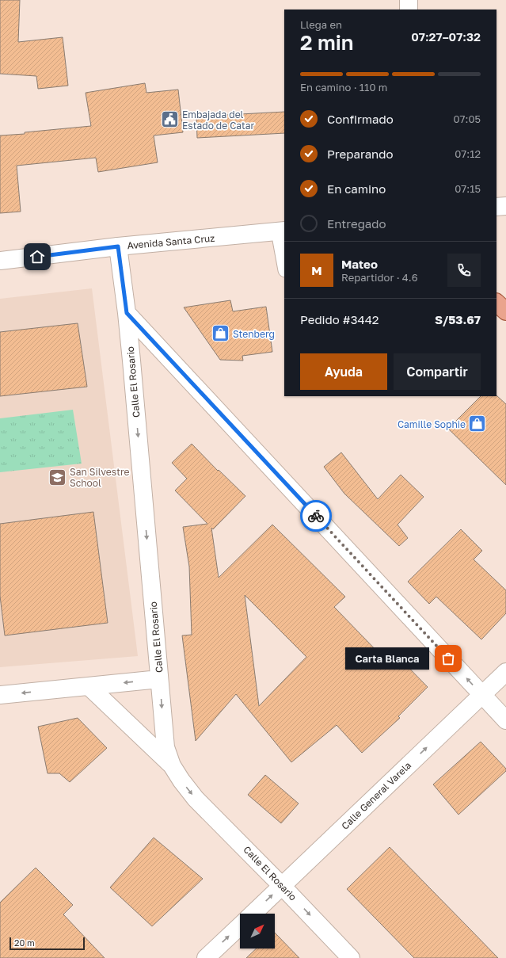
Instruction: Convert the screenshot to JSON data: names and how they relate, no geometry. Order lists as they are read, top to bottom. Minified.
{"streets":{"street":["Avenida Santa Cruz","Calle El Rosario","Calle General Varela"]},"crossings":[["Avenida Santa Cruz","Calle El Rosario"],["Calle El Rosario","Calle General Varela"]],"one_way":["Calle El Rosario","Calle General Varela"],"places":{"public building":["Embajada del Estado de Catar"],"shop":["Stenberg","Camille Sophie"],"school or university":["San Silvestre School"],"other":["Carta Blanca"]},"scale_bar":"20 m","north":"top right","page":{"heading":["2 min","Llega en","07:27–07:32"],"panel":["Mateo","Repartidor · 4.6","Pedido #3442","S/53.67"],"bar":"En camino · 110 m","list":[["Confirmado","07:05"],["Preparando","07:12"],["En camino","07:15"],"Entregado"],"round":"M","buttons":["Ayuda","Compartir"],"bubble":"Carta Blanca","scale":"20 m"}}
